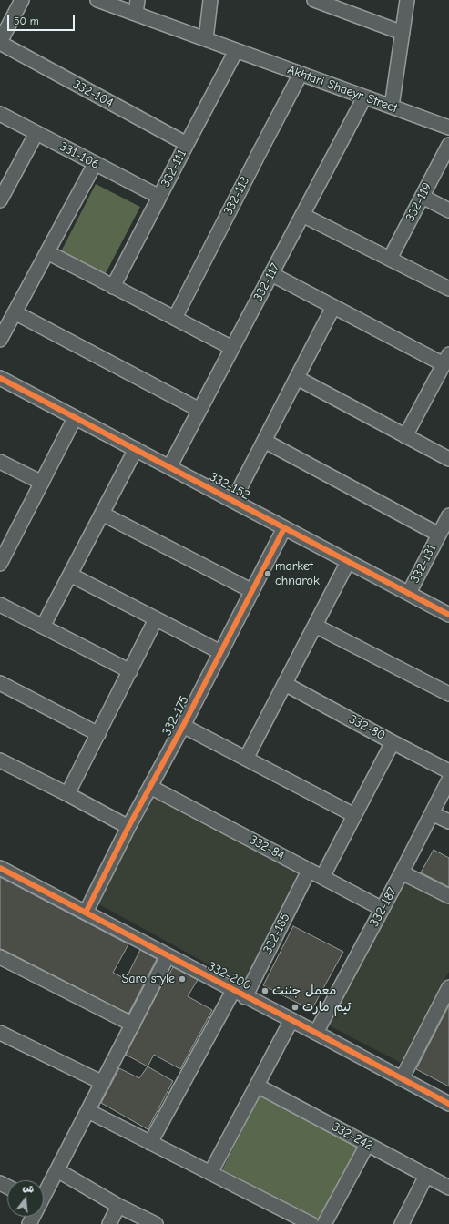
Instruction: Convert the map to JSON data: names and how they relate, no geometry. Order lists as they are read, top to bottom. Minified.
{"streets":{"street":["Akhtari Shaeyr Street","332-104","331-106","332-111","332-113","332-119","332-117","332-152","332-131","332-175","332-80","332-84","332-187","332-185","332-200","332-242"]},"crossings":[["Akhtari Shaeyr Street","332-111"],["Akhtari Shaeyr Street","332-113"],["Akhtari Shaeyr Street","332-117"],["332-104","332-111"],["331-106","332-111"],["332-117","332-152"],["332-152","332-131"],["332-152","332-175"],["332-175","332-84"],["332-175","332-200"],["332-84","332-187"],["332-84","332-185"],["332-187","332-200"],["332-185","332-200"]],"places":["market chnarok","Saro style","معمل جننت","تيم مارت"],"scale_bar":"50 m","north":"top"}
